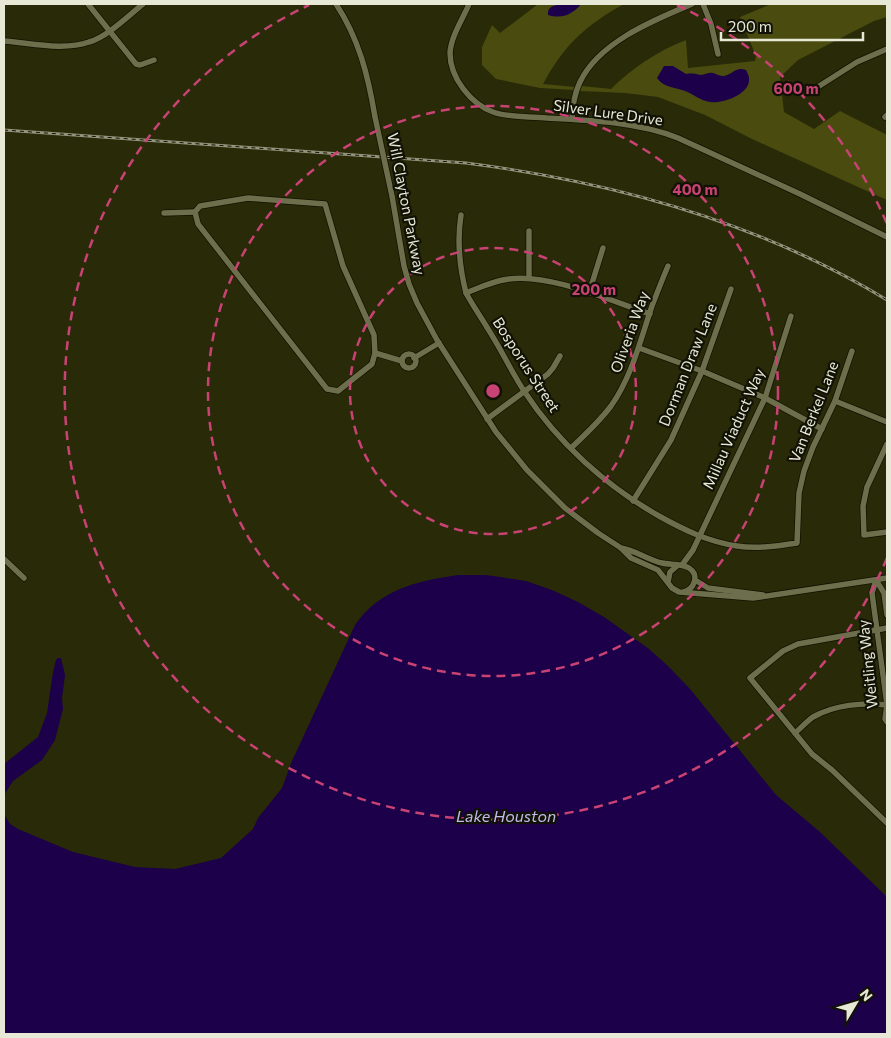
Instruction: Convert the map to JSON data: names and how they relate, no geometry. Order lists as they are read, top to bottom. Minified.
{"streets":{"street":["Silver Lure Drive","Will Clayton Parkway","Oliveria Way","Bosporus Street","Dorman Draw Lane","Van Berkel Lane","Millau Viaduct Way","Weitling Way"]},"crossings":[["Will Clayton Parkway","Millau Viaduct Way"],["Oliveria Way","Bosporus Street"],["Bosporus Street","Dorman Draw Lane"],["Bosporus Street","Van Berkel Lane"],["Bosporus Street","Millau Viaduct Way"]],"water":["Lake Houston"],"scale_bar":"200 m","north":"top right","rings":["600 m","400 m","200 m"]}
